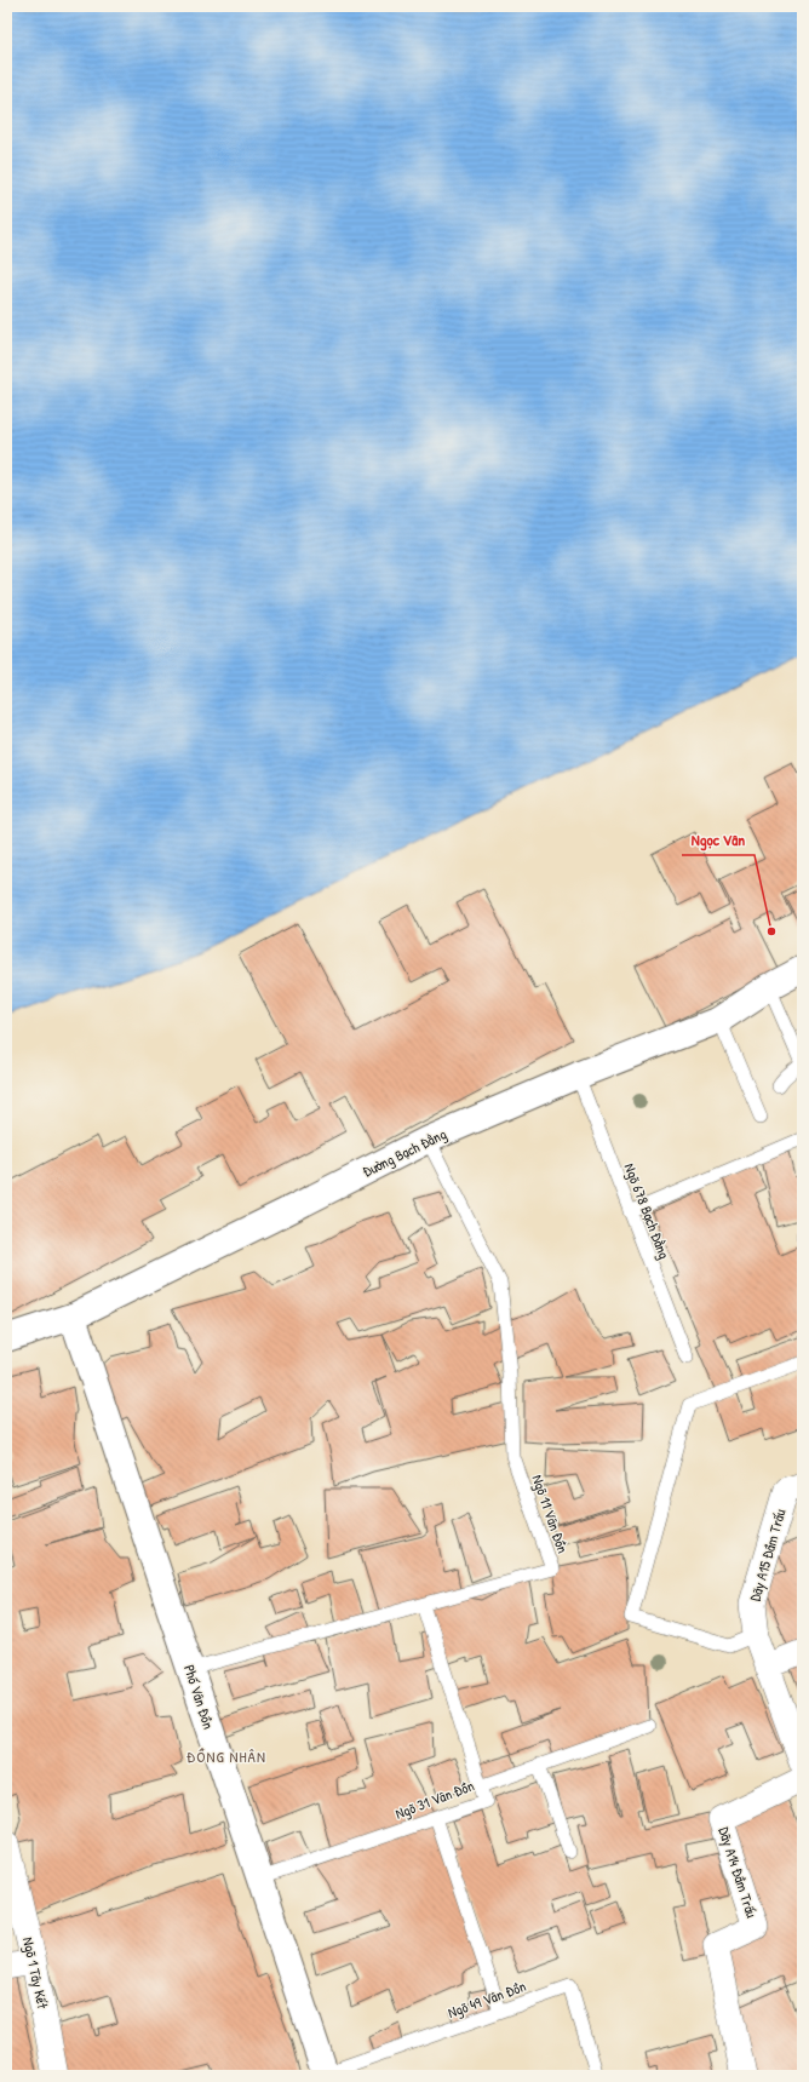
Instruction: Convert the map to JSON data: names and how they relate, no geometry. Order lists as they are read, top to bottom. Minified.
{"streets":{"street":["Đường Bạch Đằng","Dãy A15 Đầm Trấu","Phố Vân Đồn","Dãy A14 Đầm Trấu","Ngõ 1 Tây Kết"],"lane":["Ngõ 678 Bạch Đằng","Ngõ 11 Vân Đồn","Ngõ 31 Vân Đồn","Ngõ 49 Vân Đồn"]},"crossings":[["Đường Bạch Đằng","Ngõ 678 Bạch Đằng"],["Đường Bạch Đằng","Ngõ 11 Vân Đồn"],["Đường Bạch Đằng","Phố Vân Đồn"],["Ngõ 11 Vân Đồn","Phố Vân Đồn"],["Ngõ 11 Vân Đồn","Ngõ 31 Vân Đồn"],["Phố Vân Đồn","Ngõ 31 Vân Đồn"],["Phố Vân Đồn","Ngõ 49 Vân Đồn"]],"districts":["ĐỒNG NHÂN"],"places":["Ngọc Vân"]}
